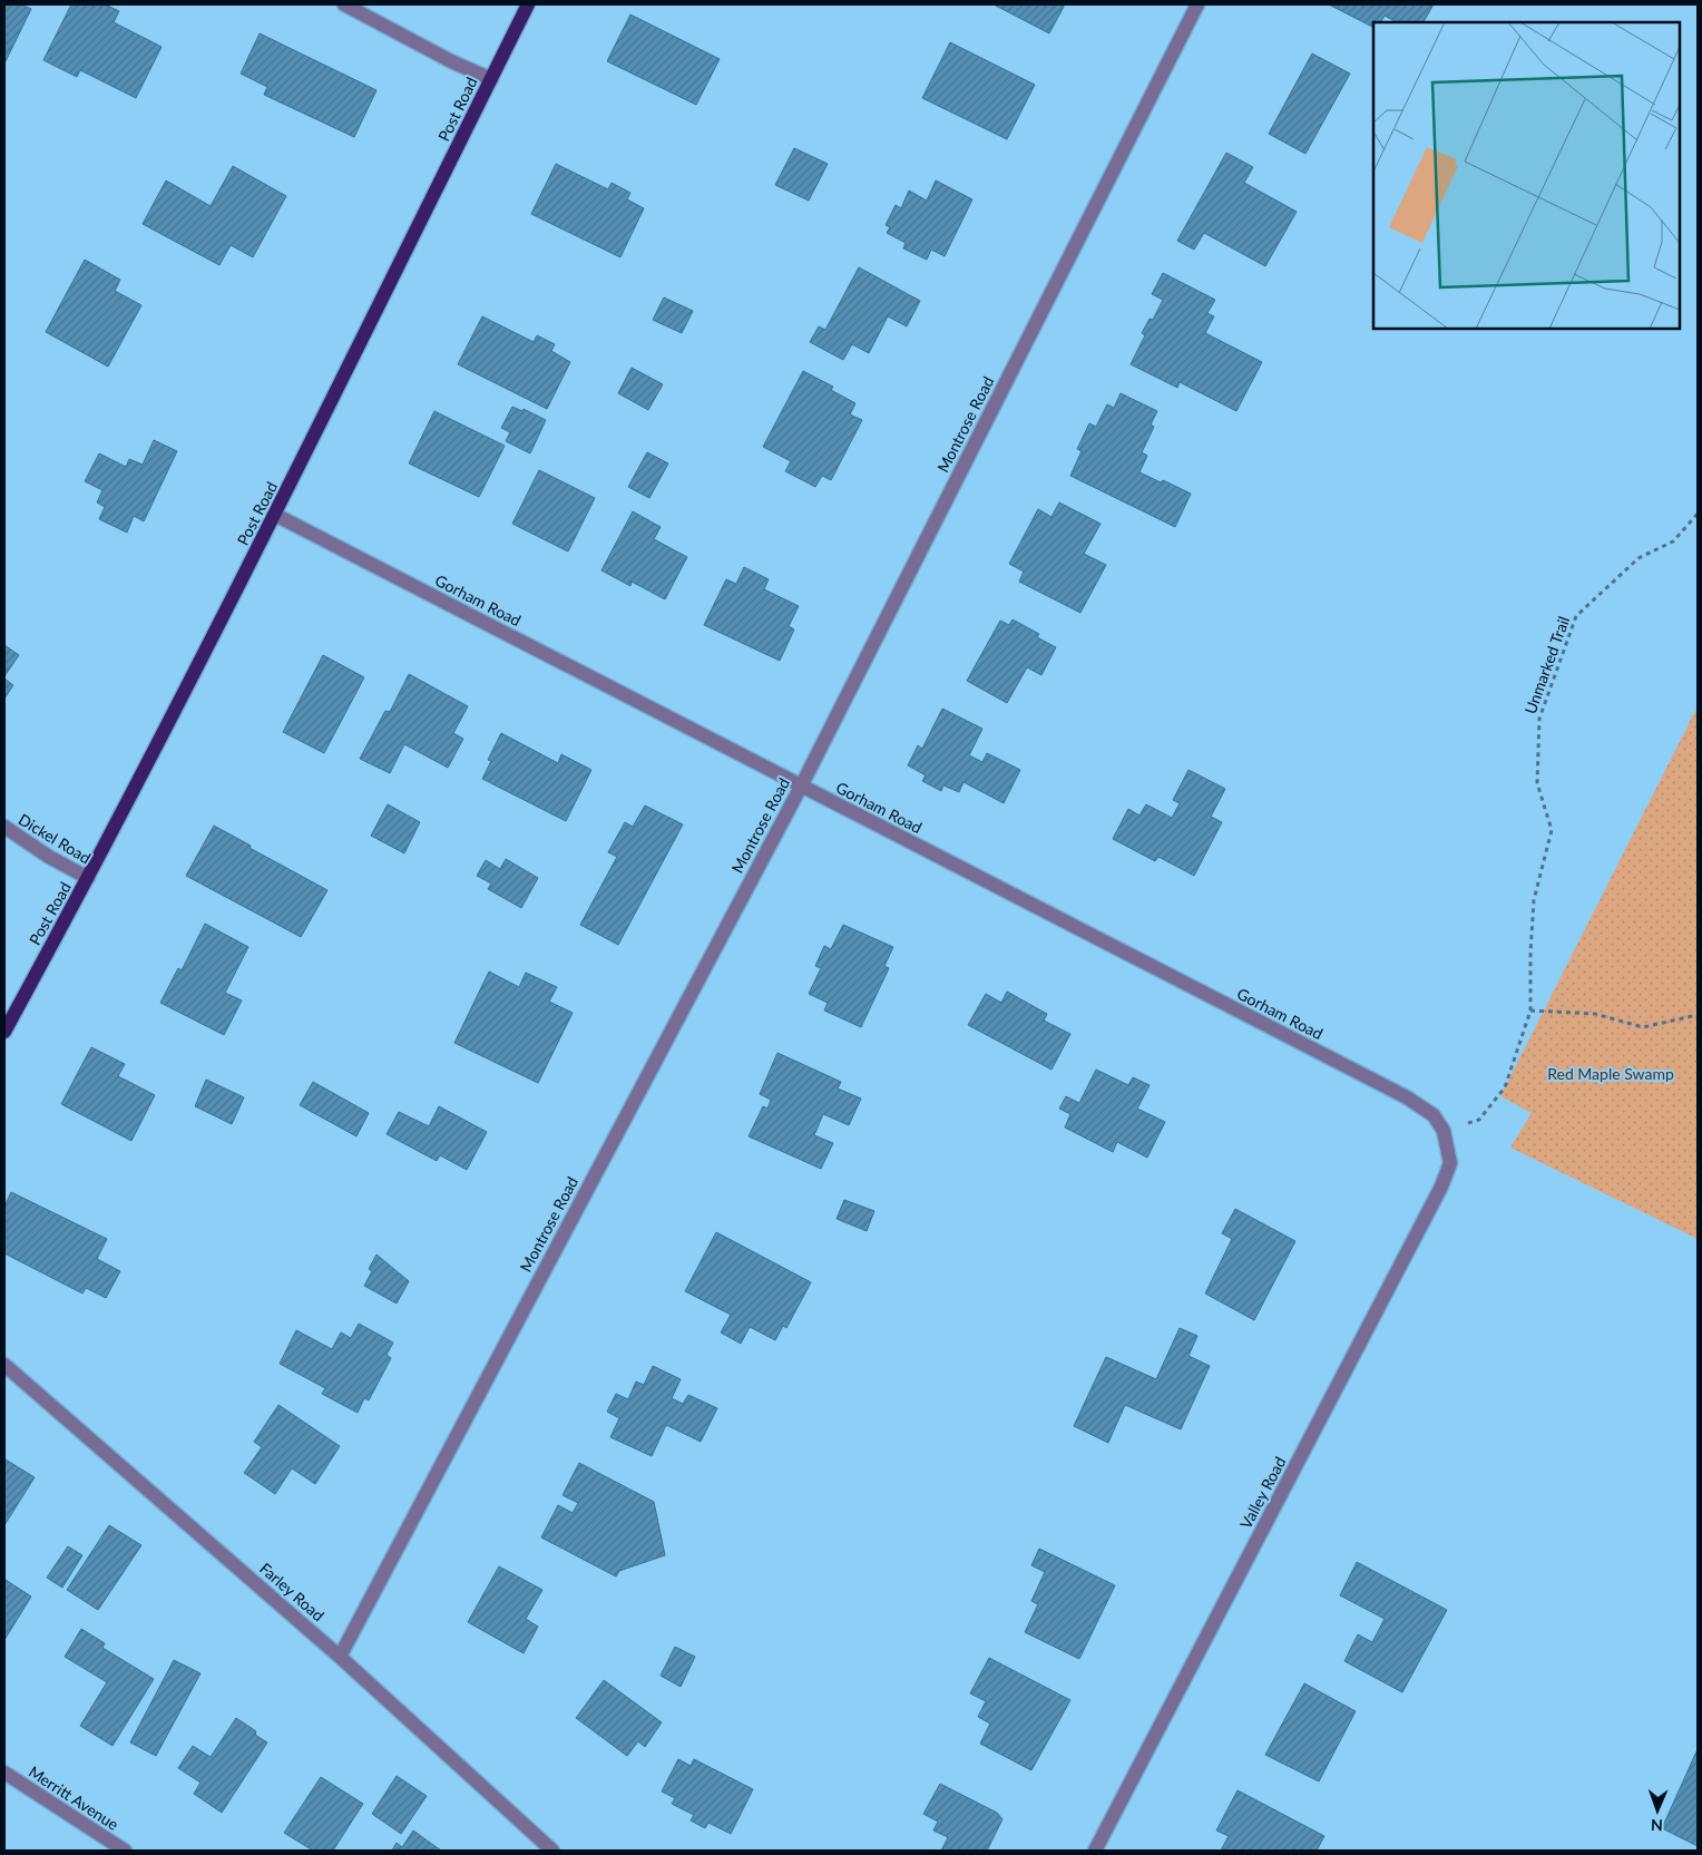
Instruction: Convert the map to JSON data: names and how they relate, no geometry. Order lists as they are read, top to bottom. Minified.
{"streets":{"main road":["Post Road"],"street":["Montrose Road","Gorham Road","Dickel Road","Valley Road","Farley Road","Merritt Avenue"],"path":["Unmarked Trail"]},"crossings":[["Post Road","Gorham Road"],["Post Road","Dickel Road"],["Montrose Road","Gorham Road"],["Montrose Road","Farley Road"],["Gorham Road","Unmarked Trail"],["Gorham Road","Valley Road"]],"parks":["Red Maple Swamp"],"north":"bottom"}
